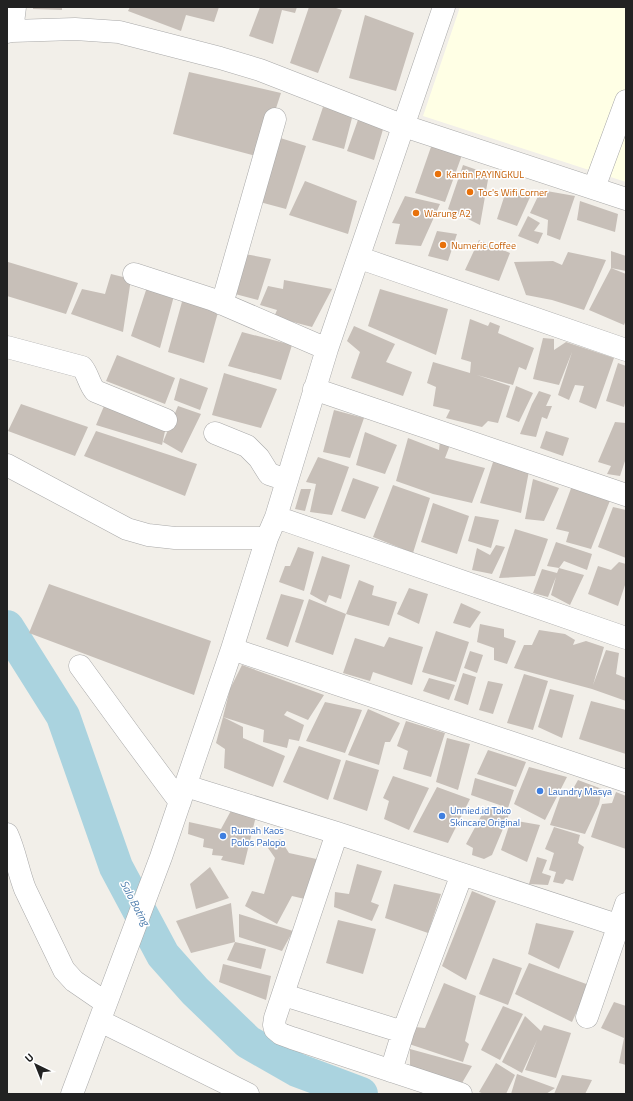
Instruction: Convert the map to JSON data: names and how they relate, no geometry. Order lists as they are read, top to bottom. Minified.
{"water":["Salo Boting"],"places":["Kantin PAYINGKUL","Toc's Wifi Corner","Warung A2","Numeric Coffee","Laundry Masya","Unnied.id Toko Skincare Original","Rumah Kaos Polos Palopo"],"north":"top left"}
